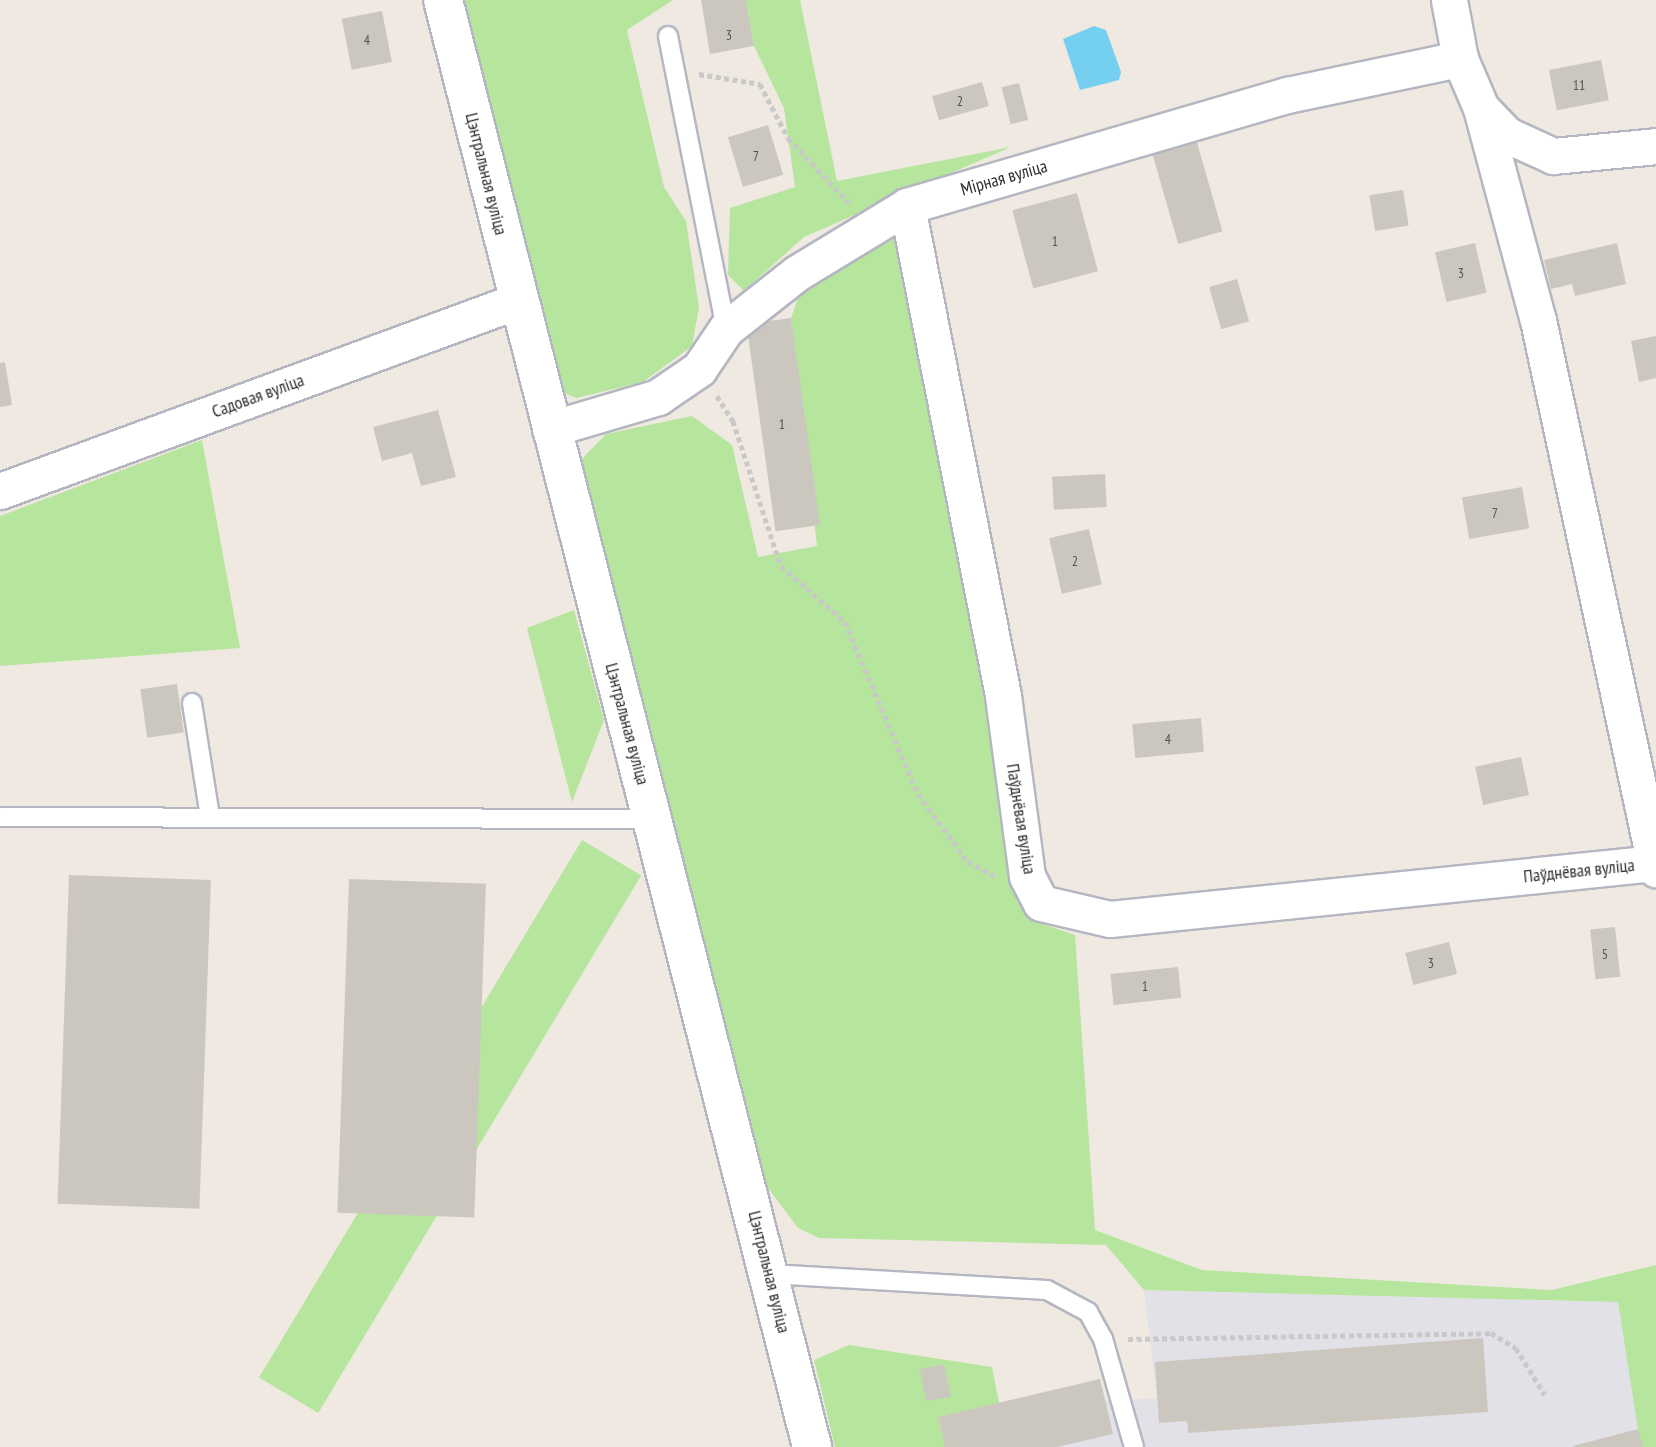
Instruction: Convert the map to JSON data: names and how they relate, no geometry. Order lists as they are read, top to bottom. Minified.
{"streets":{"street":["Цэнтральная вуліца","Мірная вуліца","Садовая вуліца","Паўднёвая вуліца"]},"crossings":[["Цэнтральная вуліца","Мірная вуліца"],["Цэнтральная вуліца","Садовая вуліца"],["Мірная вуліца","Паўднёвая вуліца"]],"house_numbers":["3","4","11","2","7","1","3","1","7","2","4","5","3","1"]}
